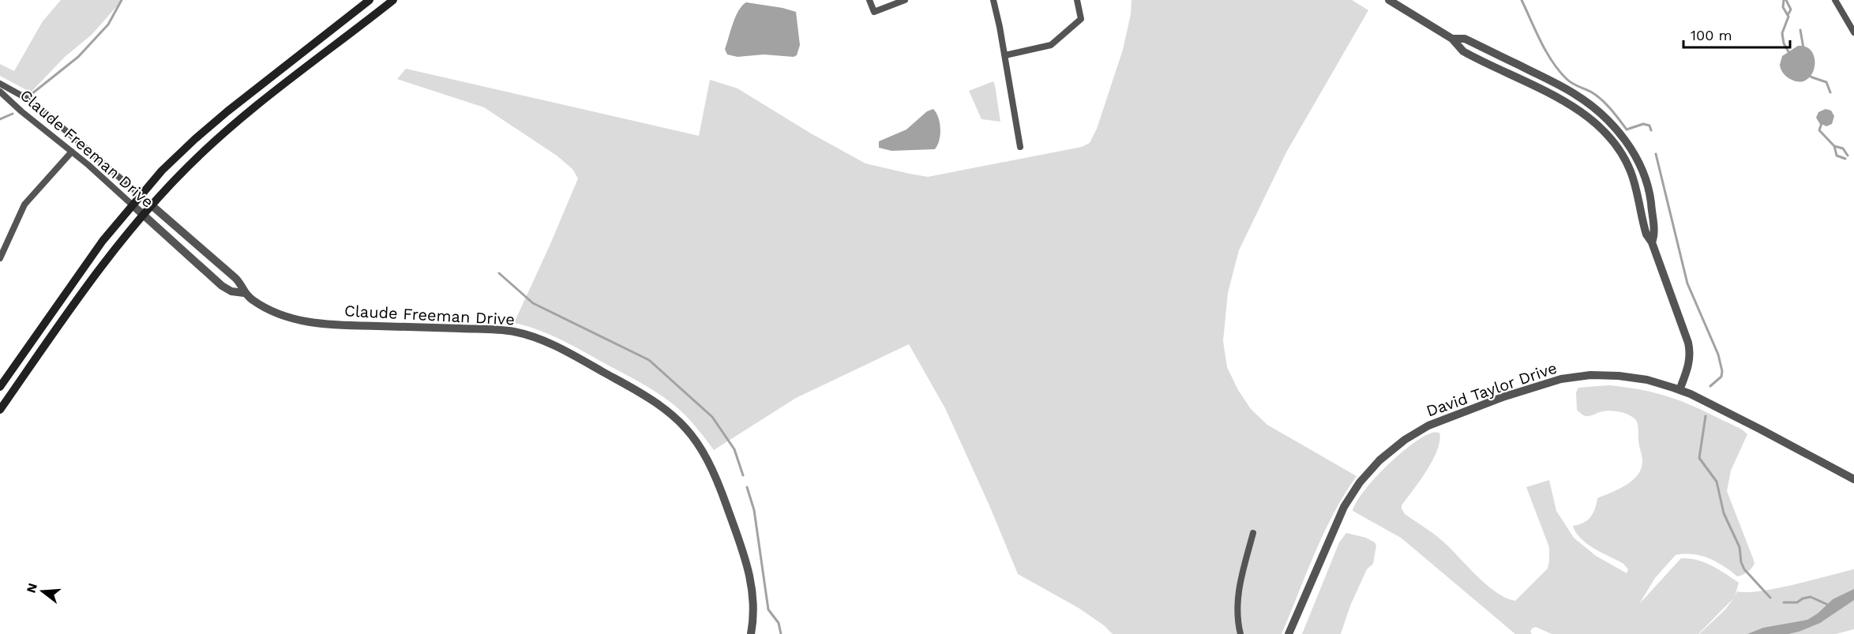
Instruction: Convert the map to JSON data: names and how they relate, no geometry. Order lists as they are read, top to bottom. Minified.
{"streets":{"street":["Claude Freeman Drive","David Taylor Drive"]},"scale_bar":"100 m","north":"left"}
